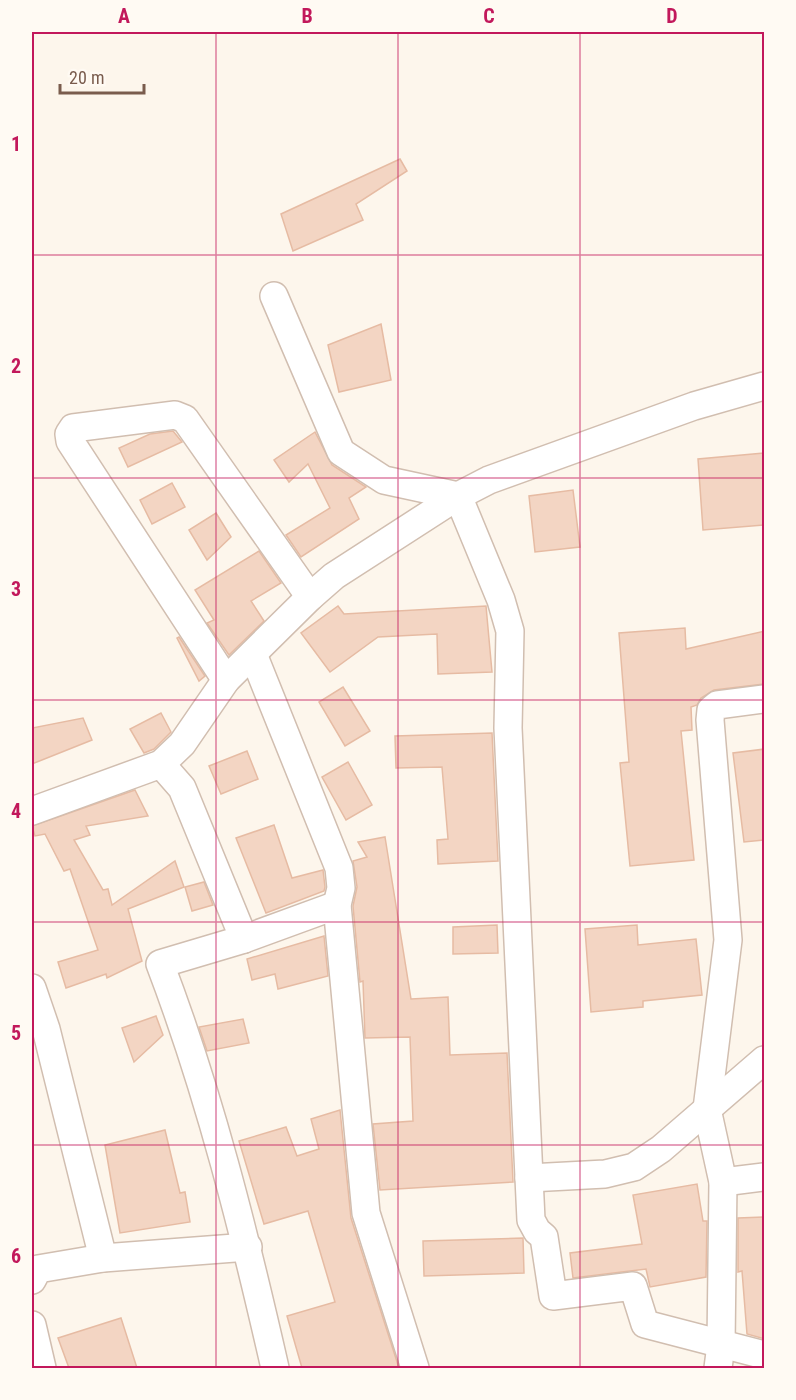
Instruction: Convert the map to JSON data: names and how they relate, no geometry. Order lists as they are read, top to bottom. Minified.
{"scale_bar":"20 m","grid":{"columns":["A","B","C","D"],"rows":["1","2","3","4","5","6"]}}
